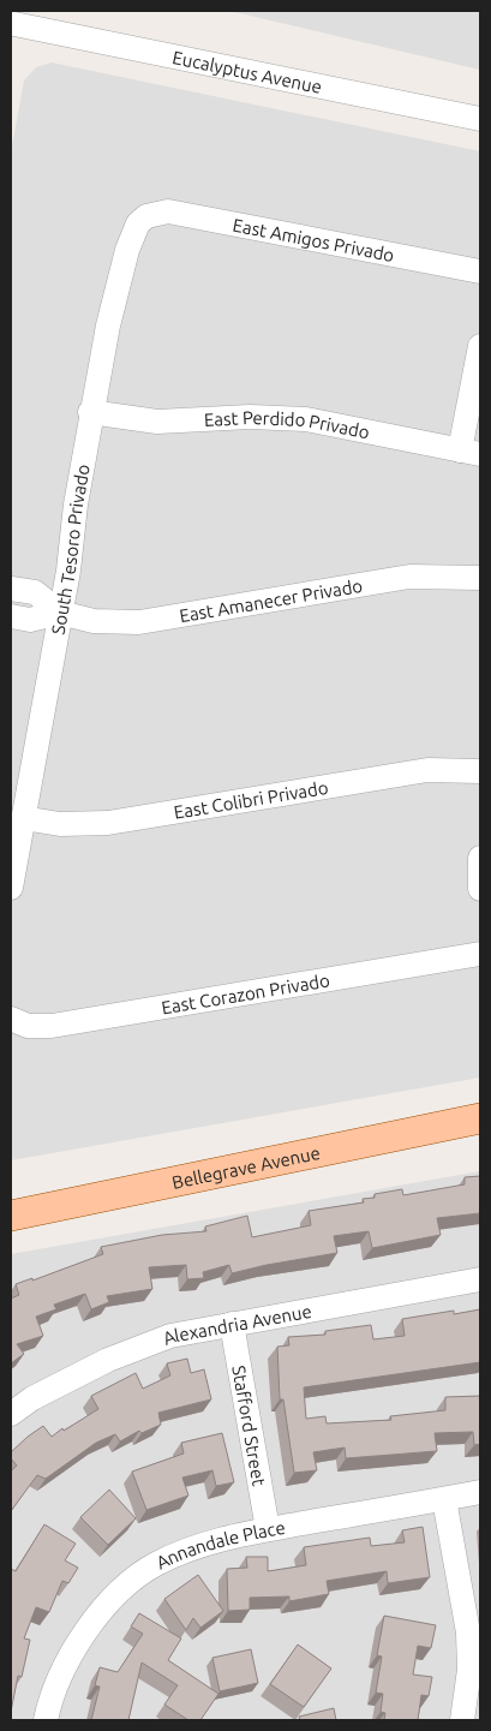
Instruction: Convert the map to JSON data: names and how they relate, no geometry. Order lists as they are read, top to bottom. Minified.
{"streets":{"main road":["Bellegrave Avenue"],"street":["Eucalyptus Avenue","East Amigos Privado","East Perdido Privado","South Tesoro Privado","East Amanecer Privado","East Colibri Privado","East Corazon Privado","Alexandria Avenue","Stafford Street","Annandale Place"]},"crossings":[["East Amigos Privado","South Tesoro Privado"],["East Perdido Privado","South Tesoro Privado"],["South Tesoro Privado","East Amanecer Privado"],["South Tesoro Privado","East Colibri Privado"],["Alexandria Avenue","Stafford Street"],["Stafford Street","Annandale Place"]]}
